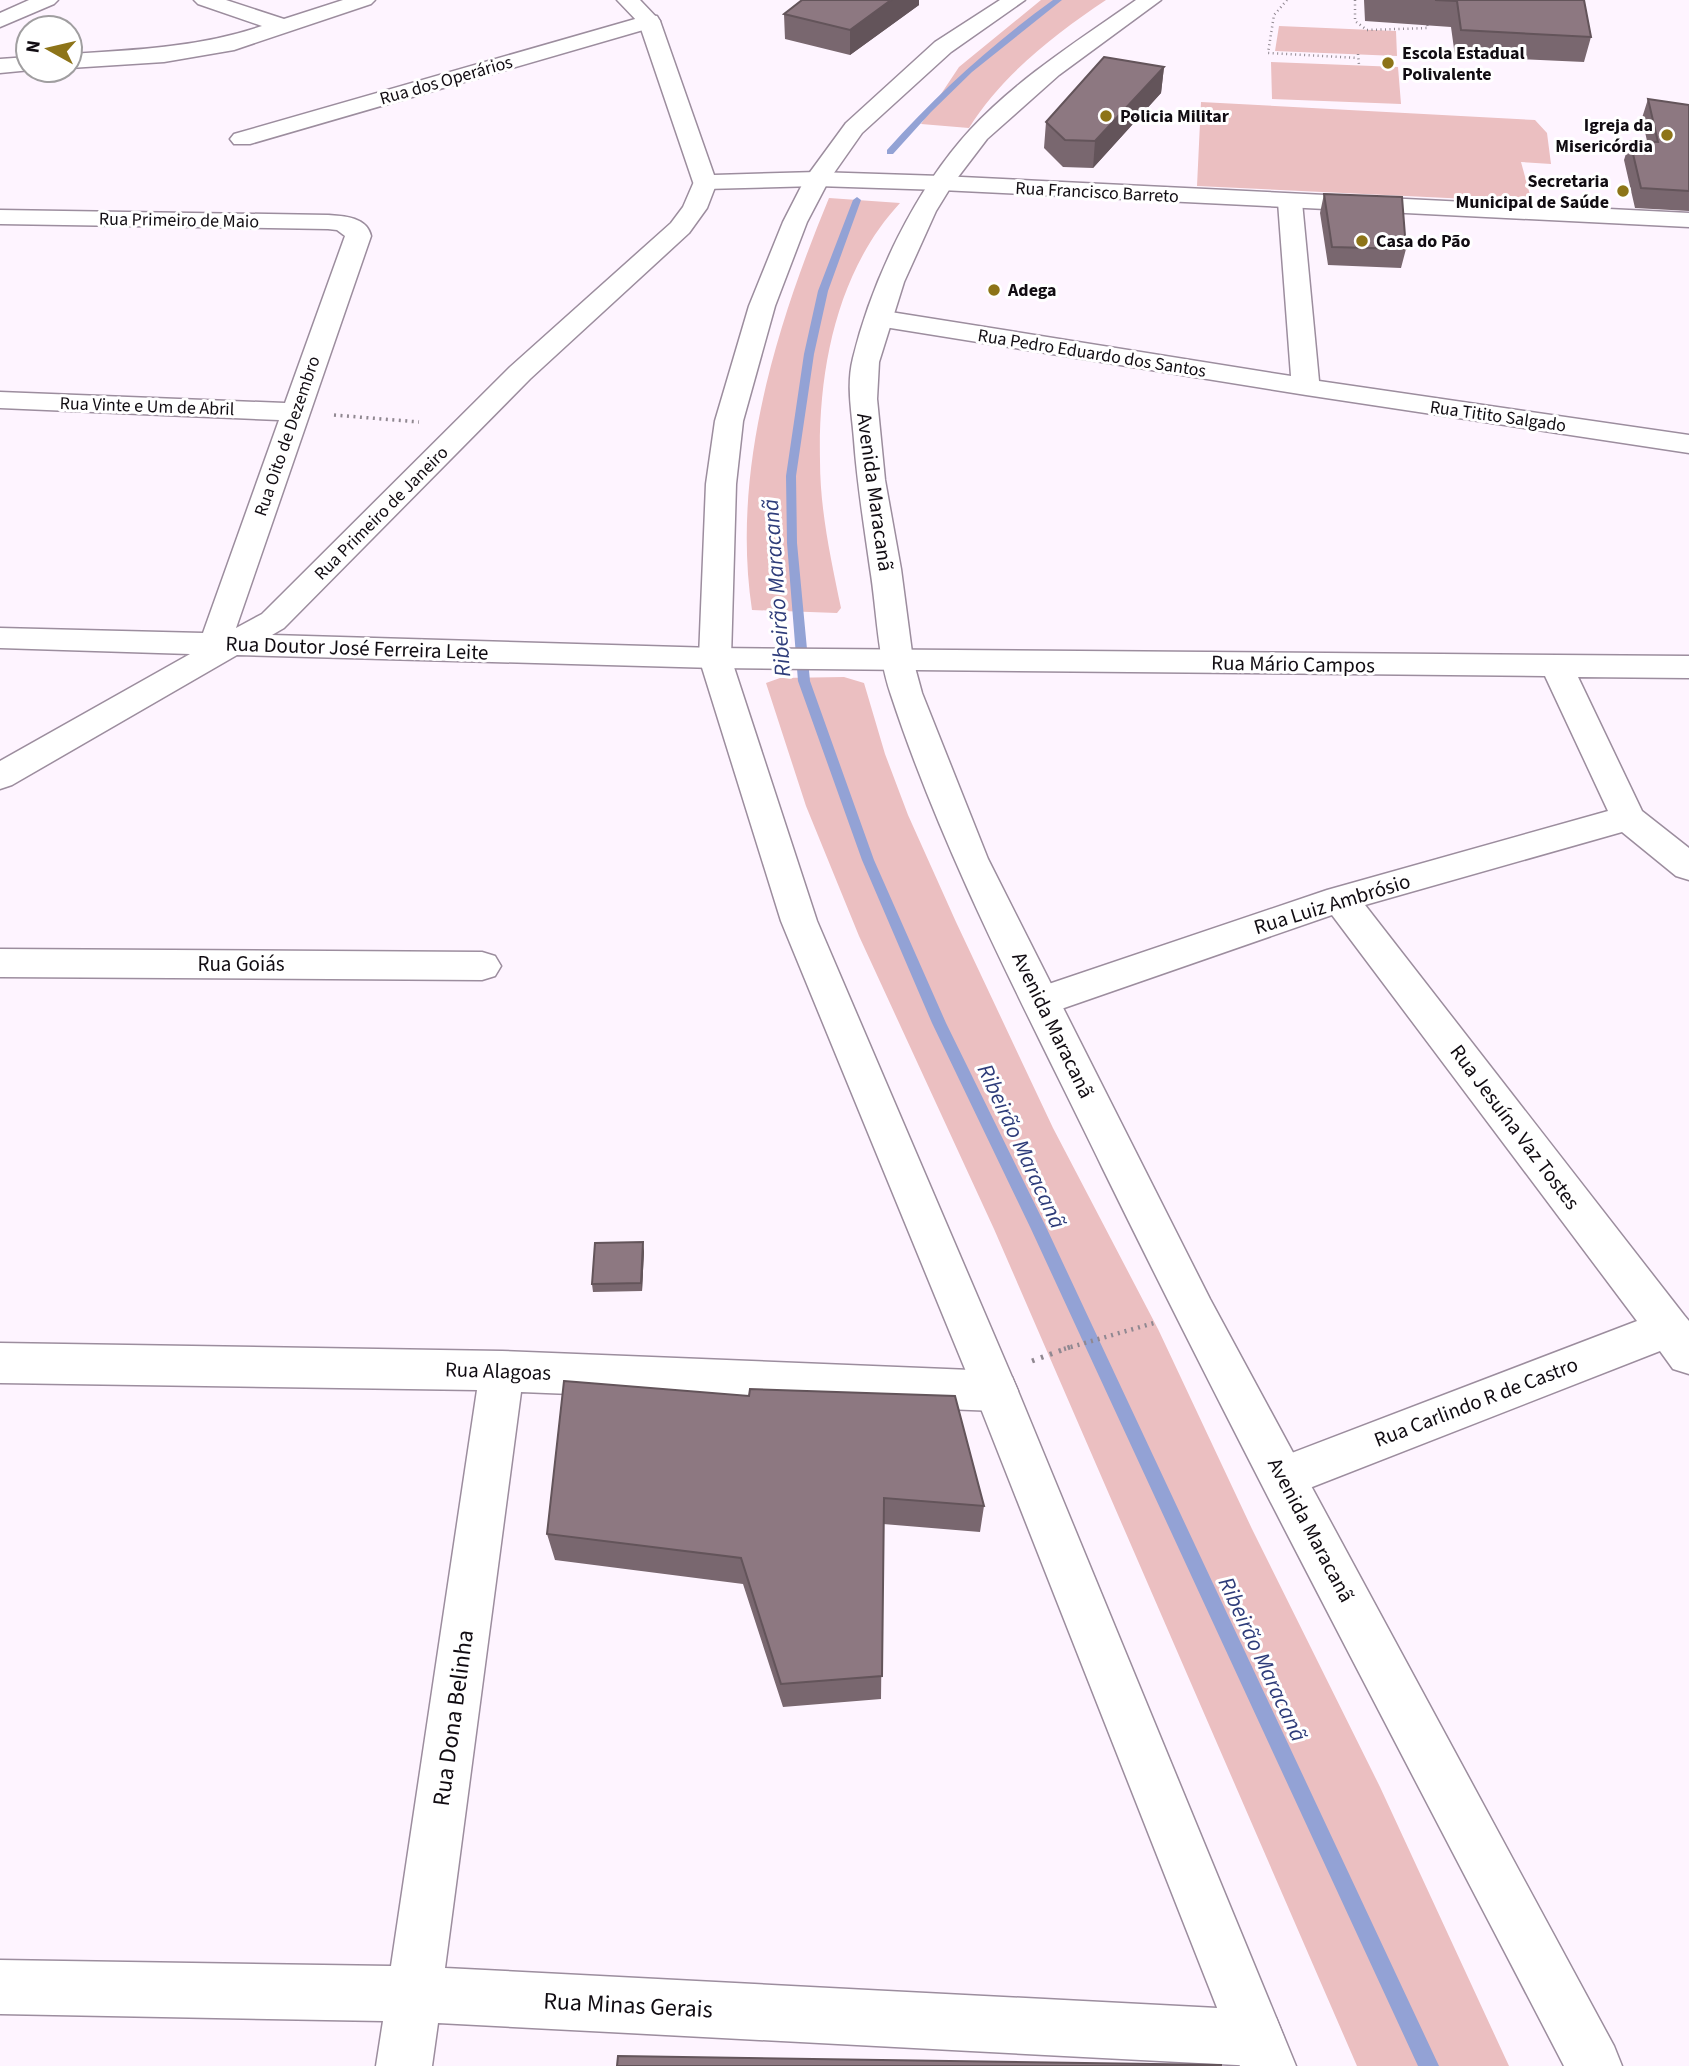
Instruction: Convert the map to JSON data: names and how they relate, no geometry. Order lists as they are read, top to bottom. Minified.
{"streets":{"street":["Rua dos Operários","Rua Francisco Barreto","Rua Primeiro de Maio","Rua Pedro Eduardo dos Santos","Rua Vinte e Um de Abril","Rua Titito Salgado","Rua Oito de Dezembro","Avenida Maracanã","Rua Primeiro de Janeiro","Rua Doutor José Ferreira Leite","Rua Mário Campos","Rua Luiz Ambrósio","Rua Goiás","Rua Jesuína Vaz Tostes","Rua Alagoas","Rua Carlindo R de Castro","Rua Dona Belinha","Rua Minas Gerais"]},"crossings":[["Rua Francisco Barreto","Avenida Maracanã"],["Rua Francisco Barreto","Rua Primeiro de Janeiro"],["Rua Primeiro de Maio","Rua Oito de Dezembro"],["Rua Pedro Eduardo dos Santos","Rua Titito Salgado"],["Rua Pedro Eduardo dos Santos","Avenida Maracanã"],["Rua Vinte e Um de Abril","Rua Oito de Dezembro"],["Rua Oito de Dezembro","Rua Primeiro de Janeiro"],["Rua Oito de Dezembro","Rua Doutor José Ferreira Leite"],["Avenida Maracanã","Rua Mário Campos"],["Avenida Maracanã","Rua Luiz Ambrósio"],["Avenida Maracanã","Rua Carlindo R de Castro"],["Rua Primeiro de Janeiro","Rua Doutor José Ferreira Leite"],["Rua Doutor José Ferreira Leite","Rua Mário Campos"],["Rua Luiz Ambrósio","Rua Jesuína Vaz Tostes"],["Rua Jesuína Vaz Tostes","Rua Carlindo R de Castro"],["Rua Alagoas","Rua Dona Belinha"],["Rua Dona Belinha","Rua Minas Gerais"]],"water":["Ribeirão Maracanã"],"places":["Escola Estadual Polivalente","Policia Militar","Igreja da Misericórdia","Secretaria Municipal de Saúde","Casa do Pão","Adega"],"north":"left"}
